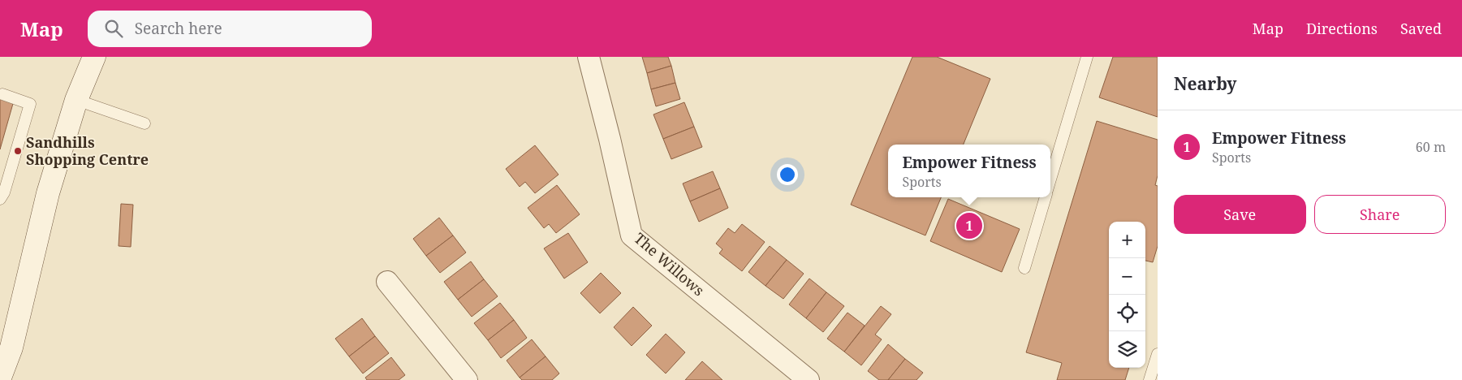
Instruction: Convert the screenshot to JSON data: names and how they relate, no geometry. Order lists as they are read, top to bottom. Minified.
{"streets":{"street":["The Willows"]},"places":["Sandhills Shopping Centre"],"page":{"header":"Map","search":"Search here","nav":["Map","Directions","Saved"],"heading":"Nearby","list":[{"mark":"1","name":"Empower Fitness","note":"Sports","value":"60 m"}],"popup":["Empower Fitness","Sports"],"buttons":["Save","Share"],"pins":"1","map_buttons":["+","−"]}}
